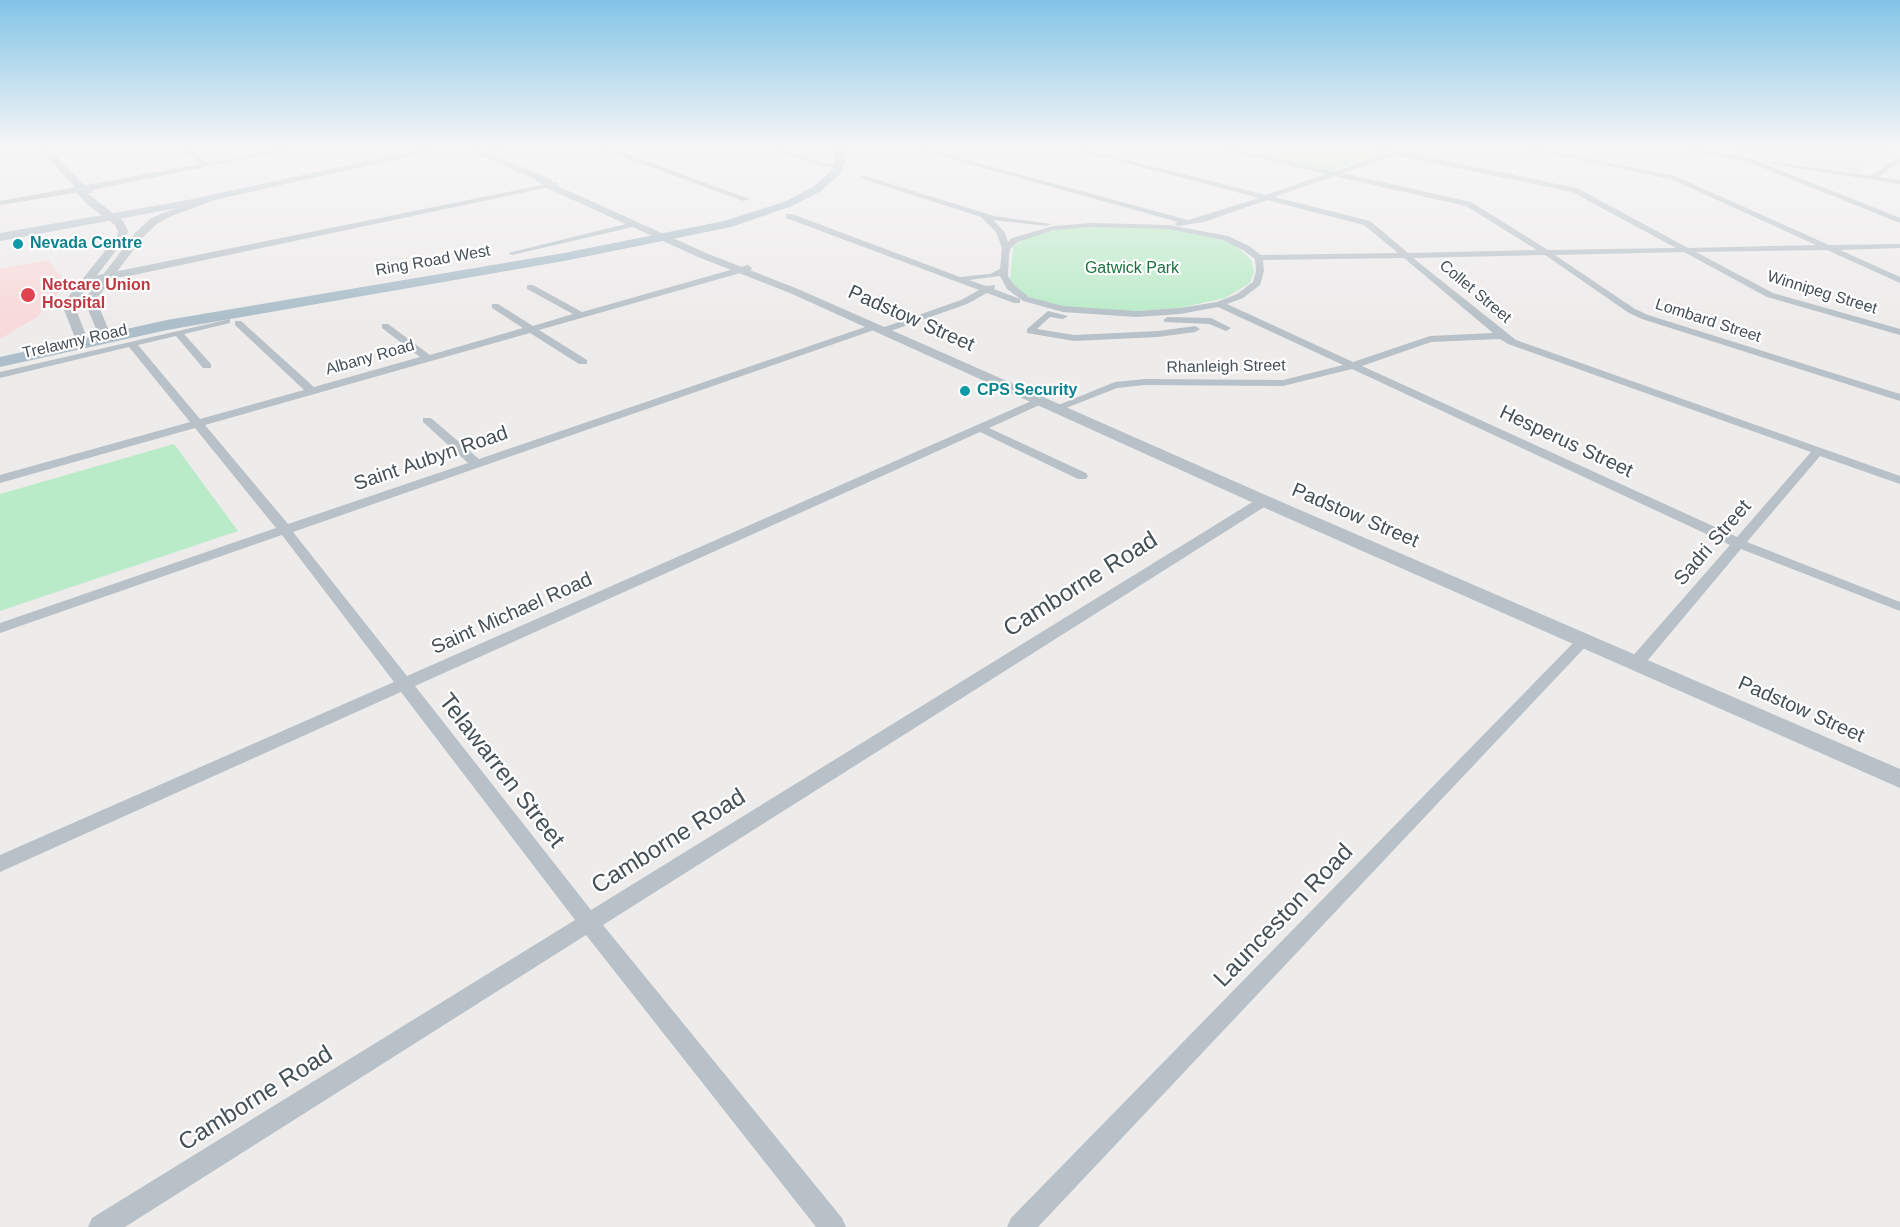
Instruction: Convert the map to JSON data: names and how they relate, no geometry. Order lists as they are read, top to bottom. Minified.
{"streets":{"main road":["Ring Road West"],"street":["Collet Street","Winnipeg Street","Padstow Street","Lombard Street","Trelawny Road","Albany Road","Rhanleigh Street","Hesperus Street","Saint Aubyn Road","Sadri Street","Camborne Road","Saint Michael Road","Telawarren Street","Launceston Road"]},"crossings":[["Ring Road West","Padstow Street"],["Collet Street","Rhanleigh Street"],["Collet Street","Sadri Street"],["Padstow Street","Albany Road"],["Padstow Street","Rhanleigh Street"],["Padstow Street","Saint Aubyn Road"],["Padstow Street","Sadri Street"],["Padstow Street","Camborne Road"],["Padstow Street","Saint Michael Road"],["Padstow Street","Launceston Road"],["Trelawny Road","Albany Road"],["Trelawny Road","Telawarren Street"],["Albany Road","Telawarren Street"],["Rhanleigh Street","Hesperus Street"],["Hesperus Street","Sadri Street"],["Saint Aubyn Road","Telawarren Street"],["Camborne Road","Telawarren Street"],["Saint Michael Road","Telawarren Street"]],"parks":["Gatwick Park"],"places":["Nevada Centre","Netcare Union Hospital","CPS Security"]}
